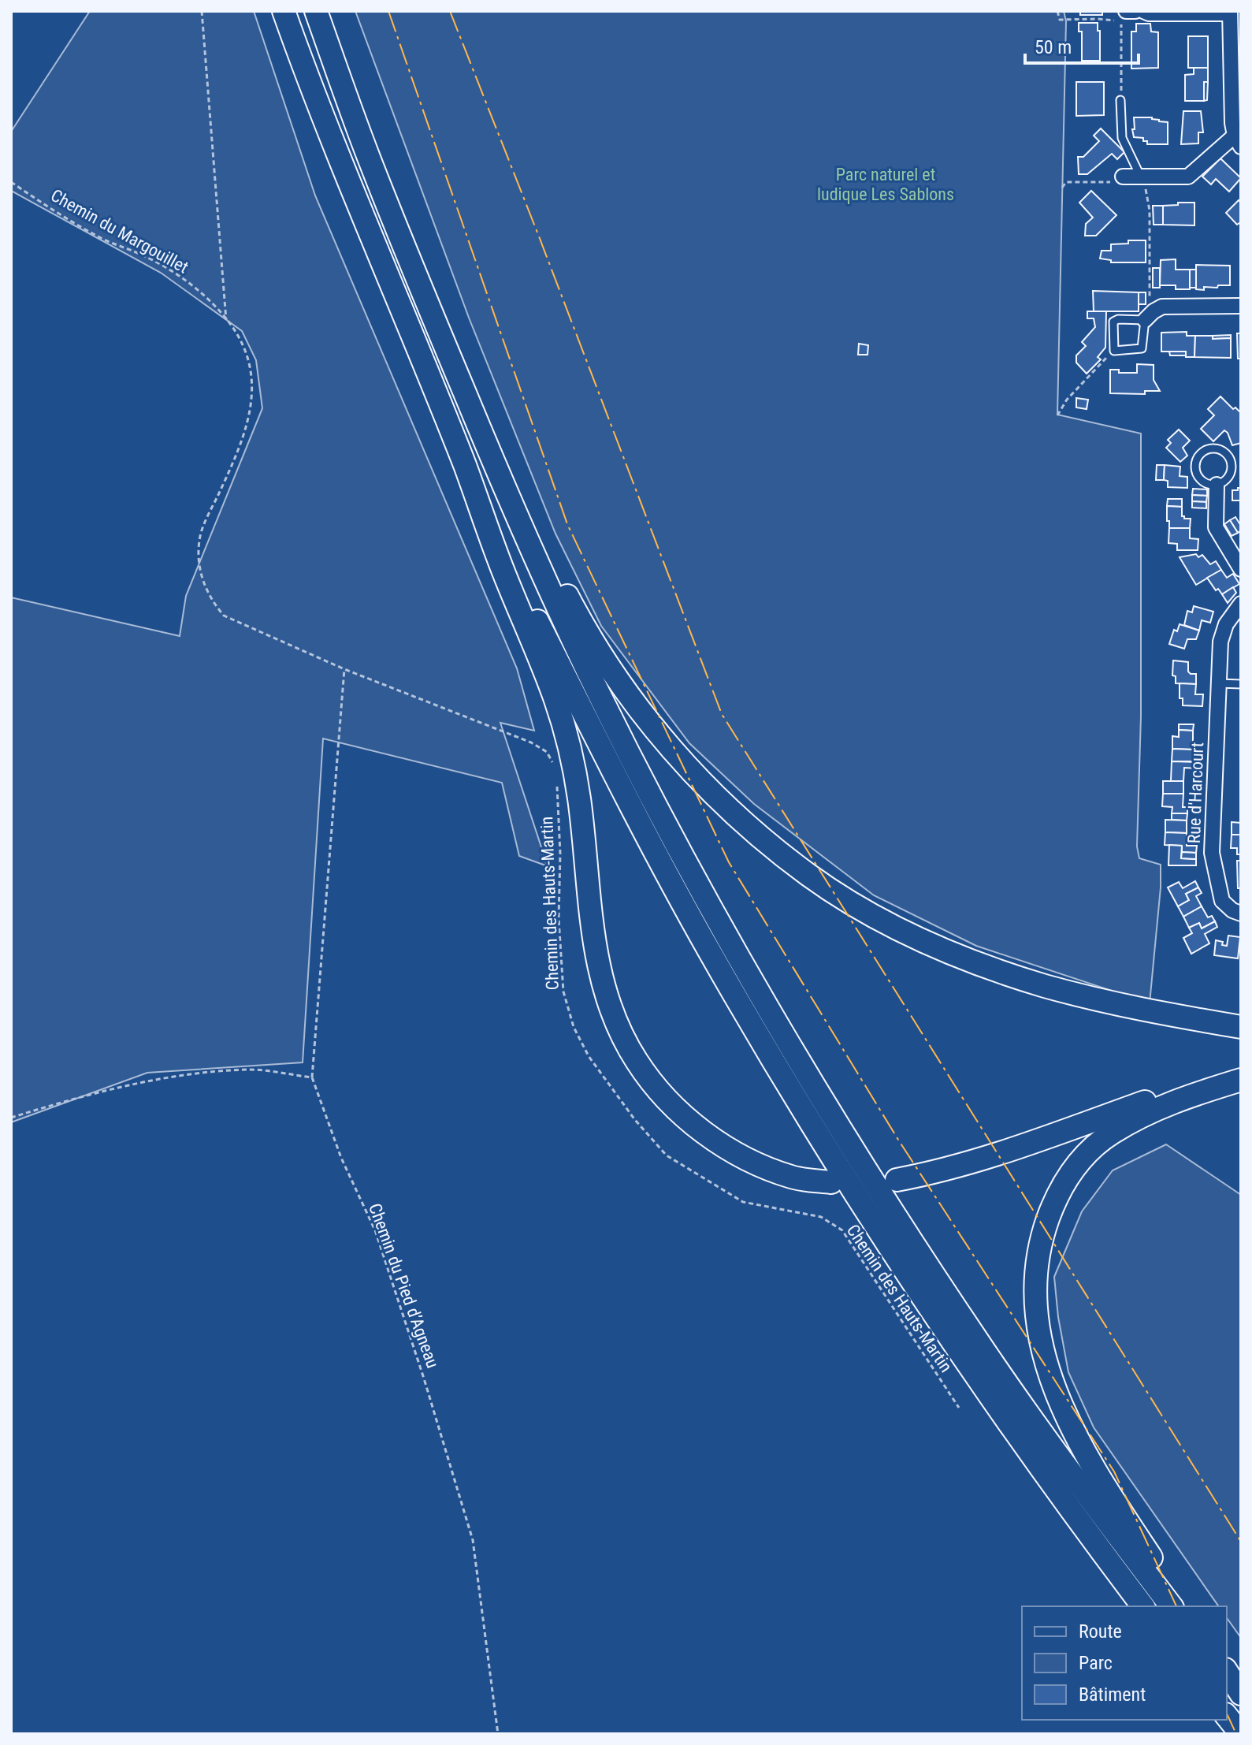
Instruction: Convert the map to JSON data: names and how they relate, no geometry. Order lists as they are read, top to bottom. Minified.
{"streets":{"street":["Rue d'Harcourt"],"path":["Chemin du Margouillet","Chemin des Hauts-Martin","Chemin du Pied d’Agneau"]},"parks":["Parc naturel et ludique Les Sablons"],"legend":["Route","Parc","Bâtiment"],"scale_bar":"50 m"}
